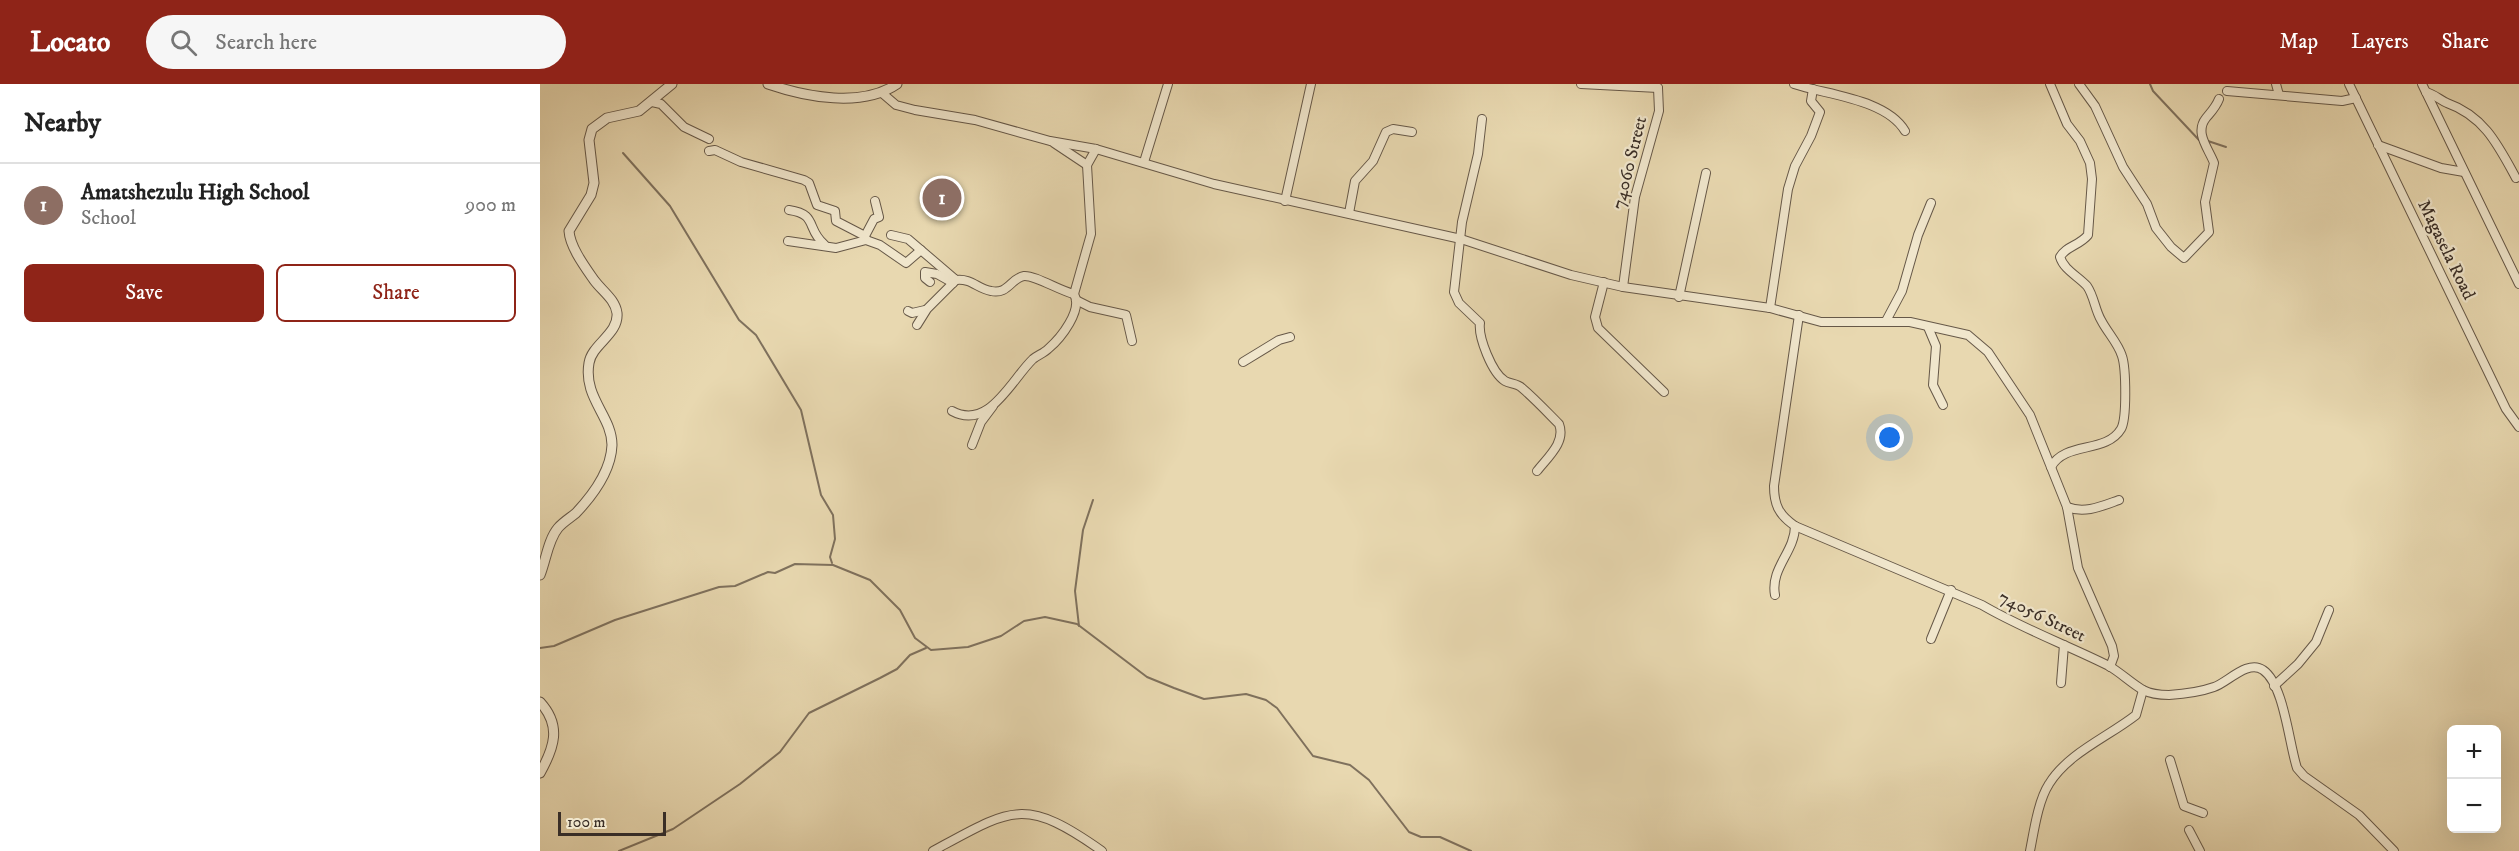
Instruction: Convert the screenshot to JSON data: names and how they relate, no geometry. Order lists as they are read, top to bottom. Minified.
{"streets":{"street":["74060 Street","Magasela Road","74056 Street"]},"scale_bar":"100 m","page":{"header":"Locato","search":"Search here","nav":["Map","Layers","Share"],"heading":"Nearby","list":[{"mark":"1","name":"Amatshezulu High School","note":"School","value":"900 m"}],"pins":"1","buttons":["Save","Share"],"map_buttons":["+","−"],"scale":"100 m"}}
